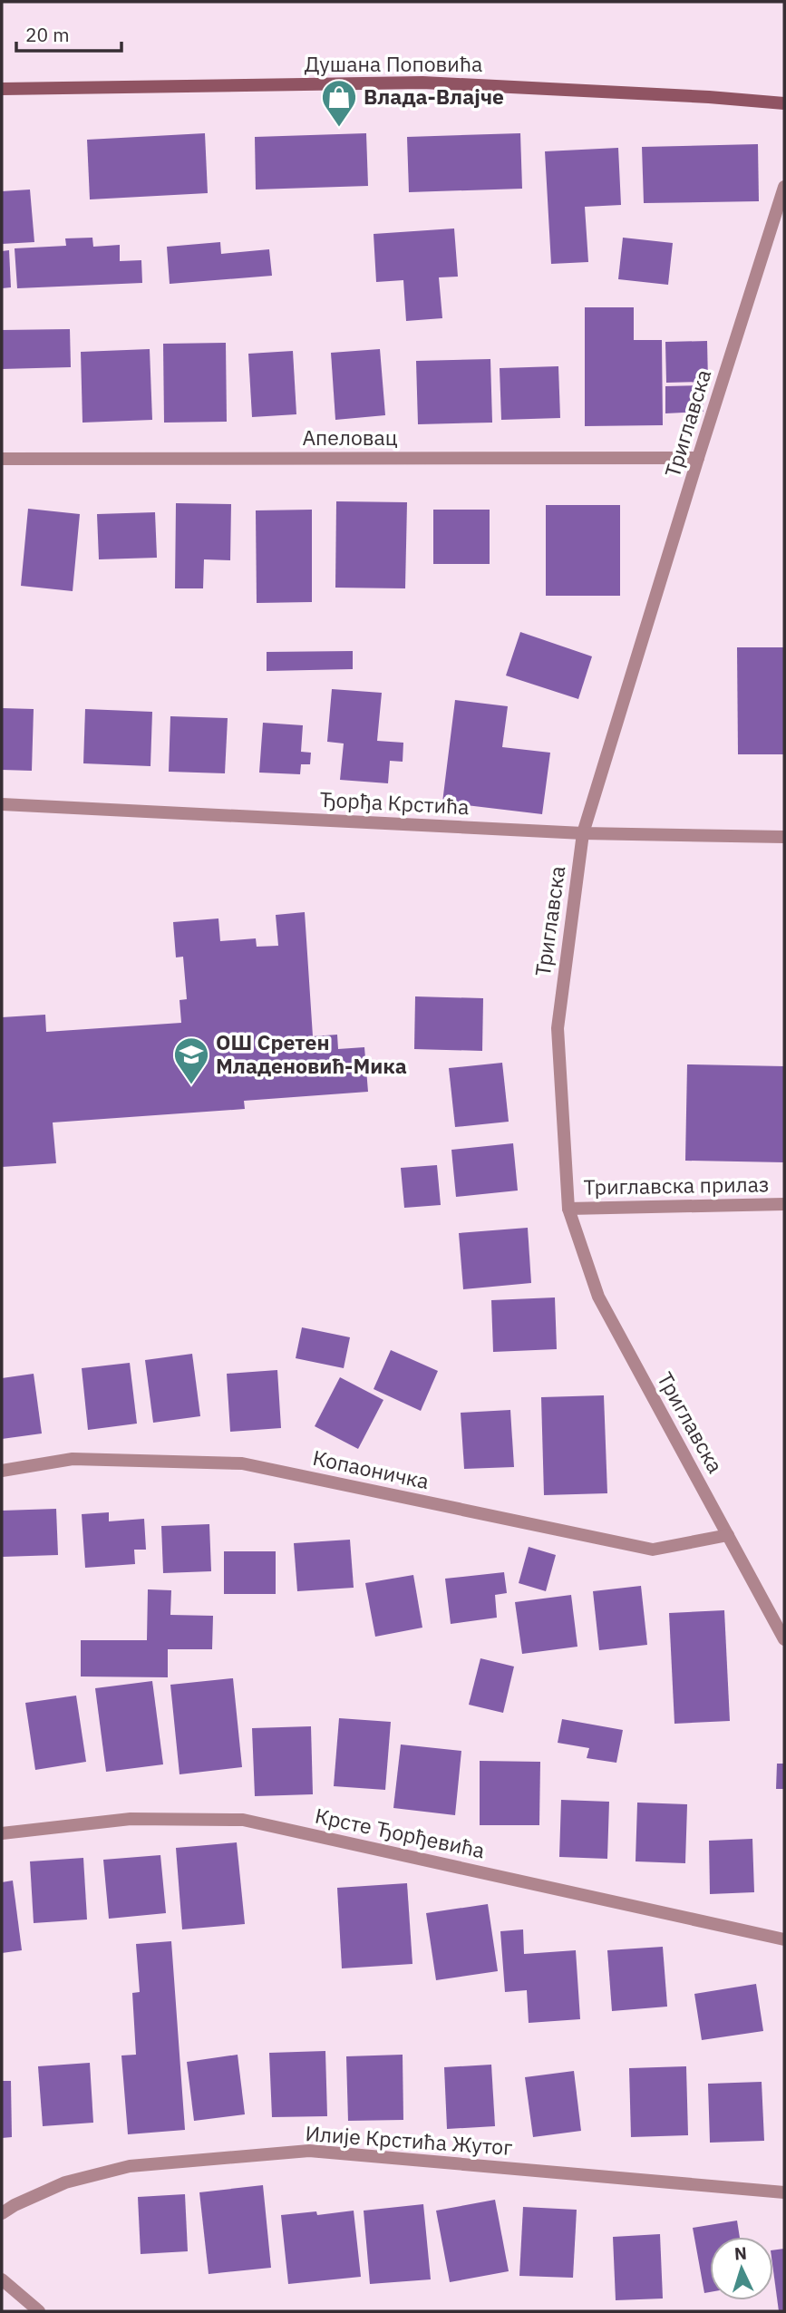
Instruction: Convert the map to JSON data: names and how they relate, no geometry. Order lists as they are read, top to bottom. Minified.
{"streets":{"street":["Душана Поповића","Триглавска","Апеловац","Ђорђа Крстића","Триглавска прилаз","Копаоничка","Крсте Ђорђевића","Илије Крстића Жутог"]},"crossings":[["Триглавска","Апеловац"],["Триглавска","Ђорђа Крстића"],["Триглавска","Триглавска прилаз"],["Триглавска","Копаоничка"]],"places":{"shop":["Влада-Влајче"],"school or university":["ОШ Сретен Младеновић-Мика"]},"scale_bar":"20 m","north":"top"}
